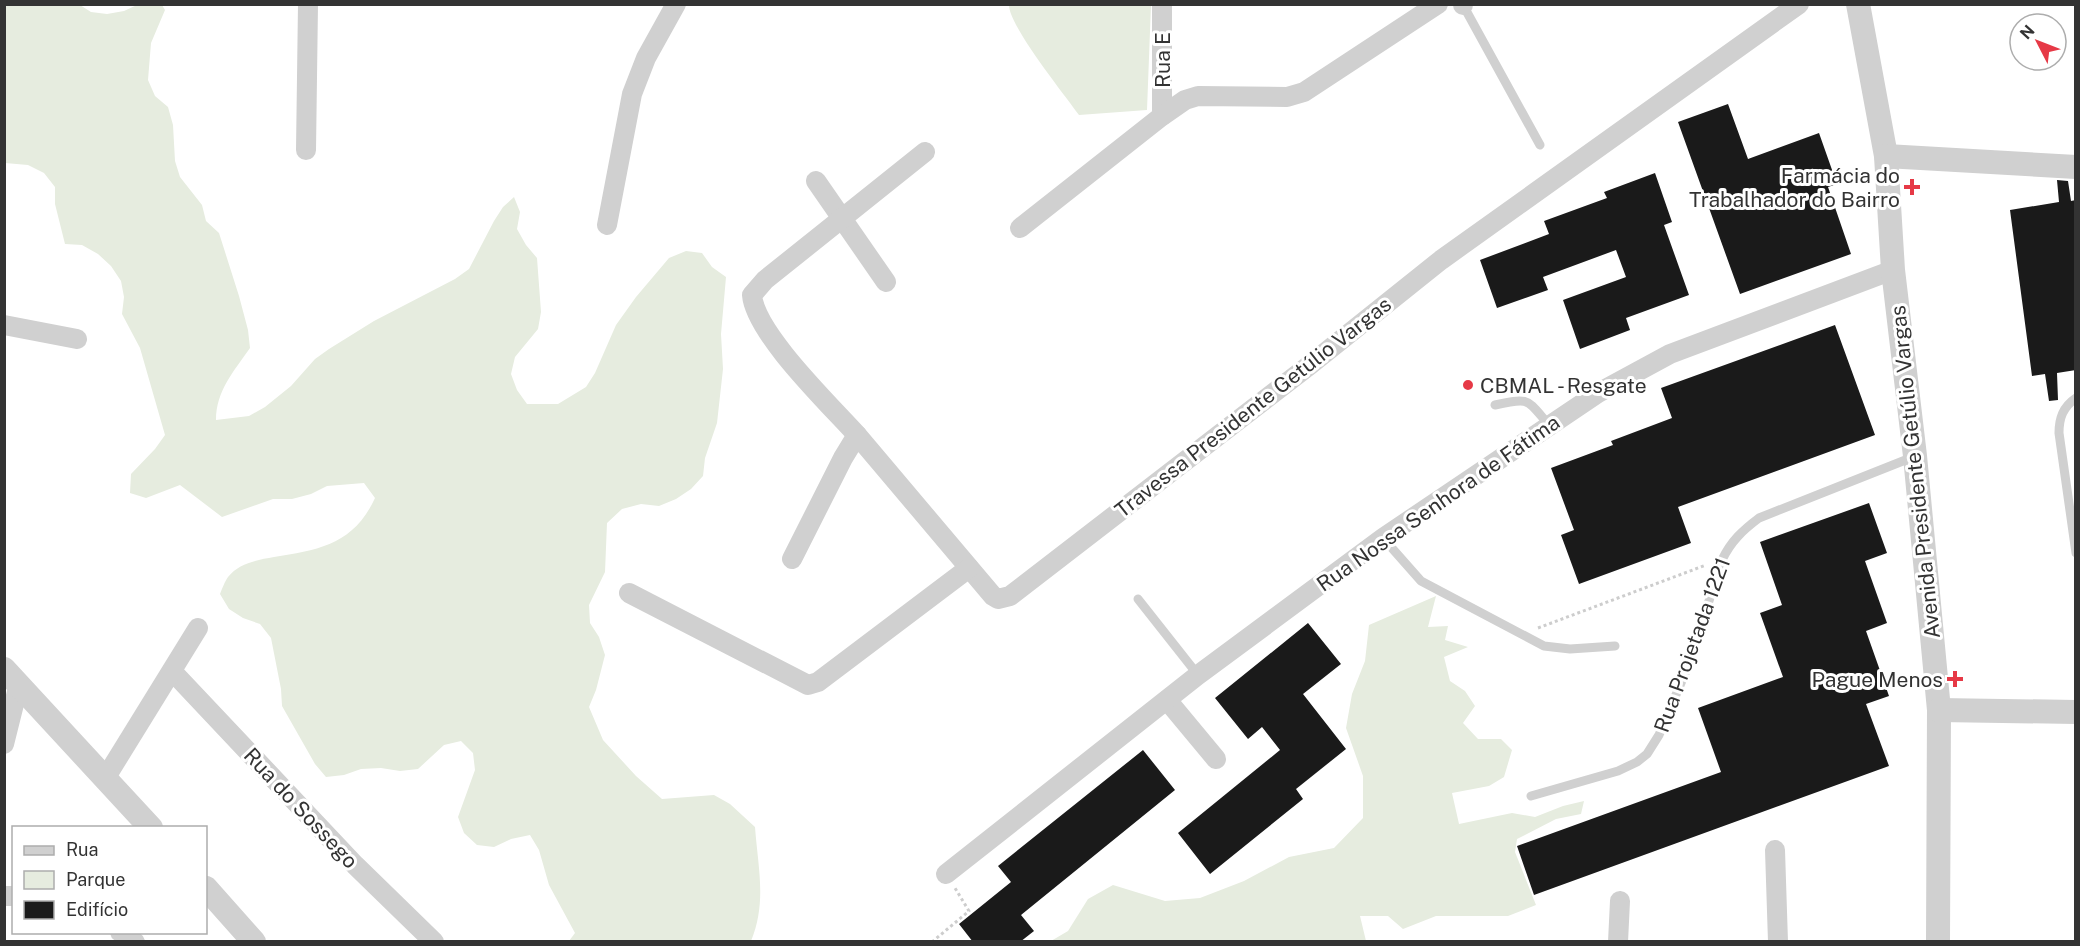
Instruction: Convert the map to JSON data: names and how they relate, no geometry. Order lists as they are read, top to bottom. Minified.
{"streets":{"street":["Rua E","Travessa Presidente Getúlio Vargas","Avenida Presidente Getúlio Vargas","Rua Nossa Senhora de Fátima","Rua do Sossego"],"lane":["Rua Projetada 1221"]},"crossings":[["Avenida Presidente Getúlio Vargas","Rua Nossa Senhora de Fátima"],["Avenida Presidente Getúlio Vargas","Rua Projetada 1221"]],"places":{"health":["Farmácia do Trabalhador do Bairro","Pague Menos"],"other":["CBMAL - Resgate"]},"legend":["Rua","Parque","Edifício"],"north":"top left"}
